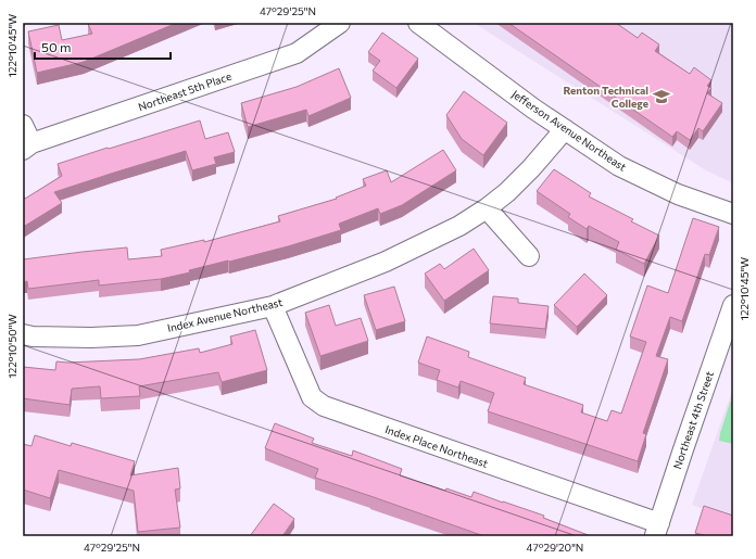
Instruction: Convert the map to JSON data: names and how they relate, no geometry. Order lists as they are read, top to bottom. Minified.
{"streets":{"street":["Northeast 5th Place","Jefferson Avenue Northeast","Index Avenue Northeast","Northeast 4th Street","Index Place Northeast"]},"crossings":[["Jefferson Avenue Northeast","Index Avenue Northeast"],["Index Avenue Northeast","Index Place Northeast"],["Northeast 4th Street","Index Place Northeast"]],"places":{"school or university":["Renton Technical College"]},"scale_bar":"50 m","coordinates":["47°29'25\"N","122°10'45\"W","122°10'50\"W","47°29'20\"N"]}
